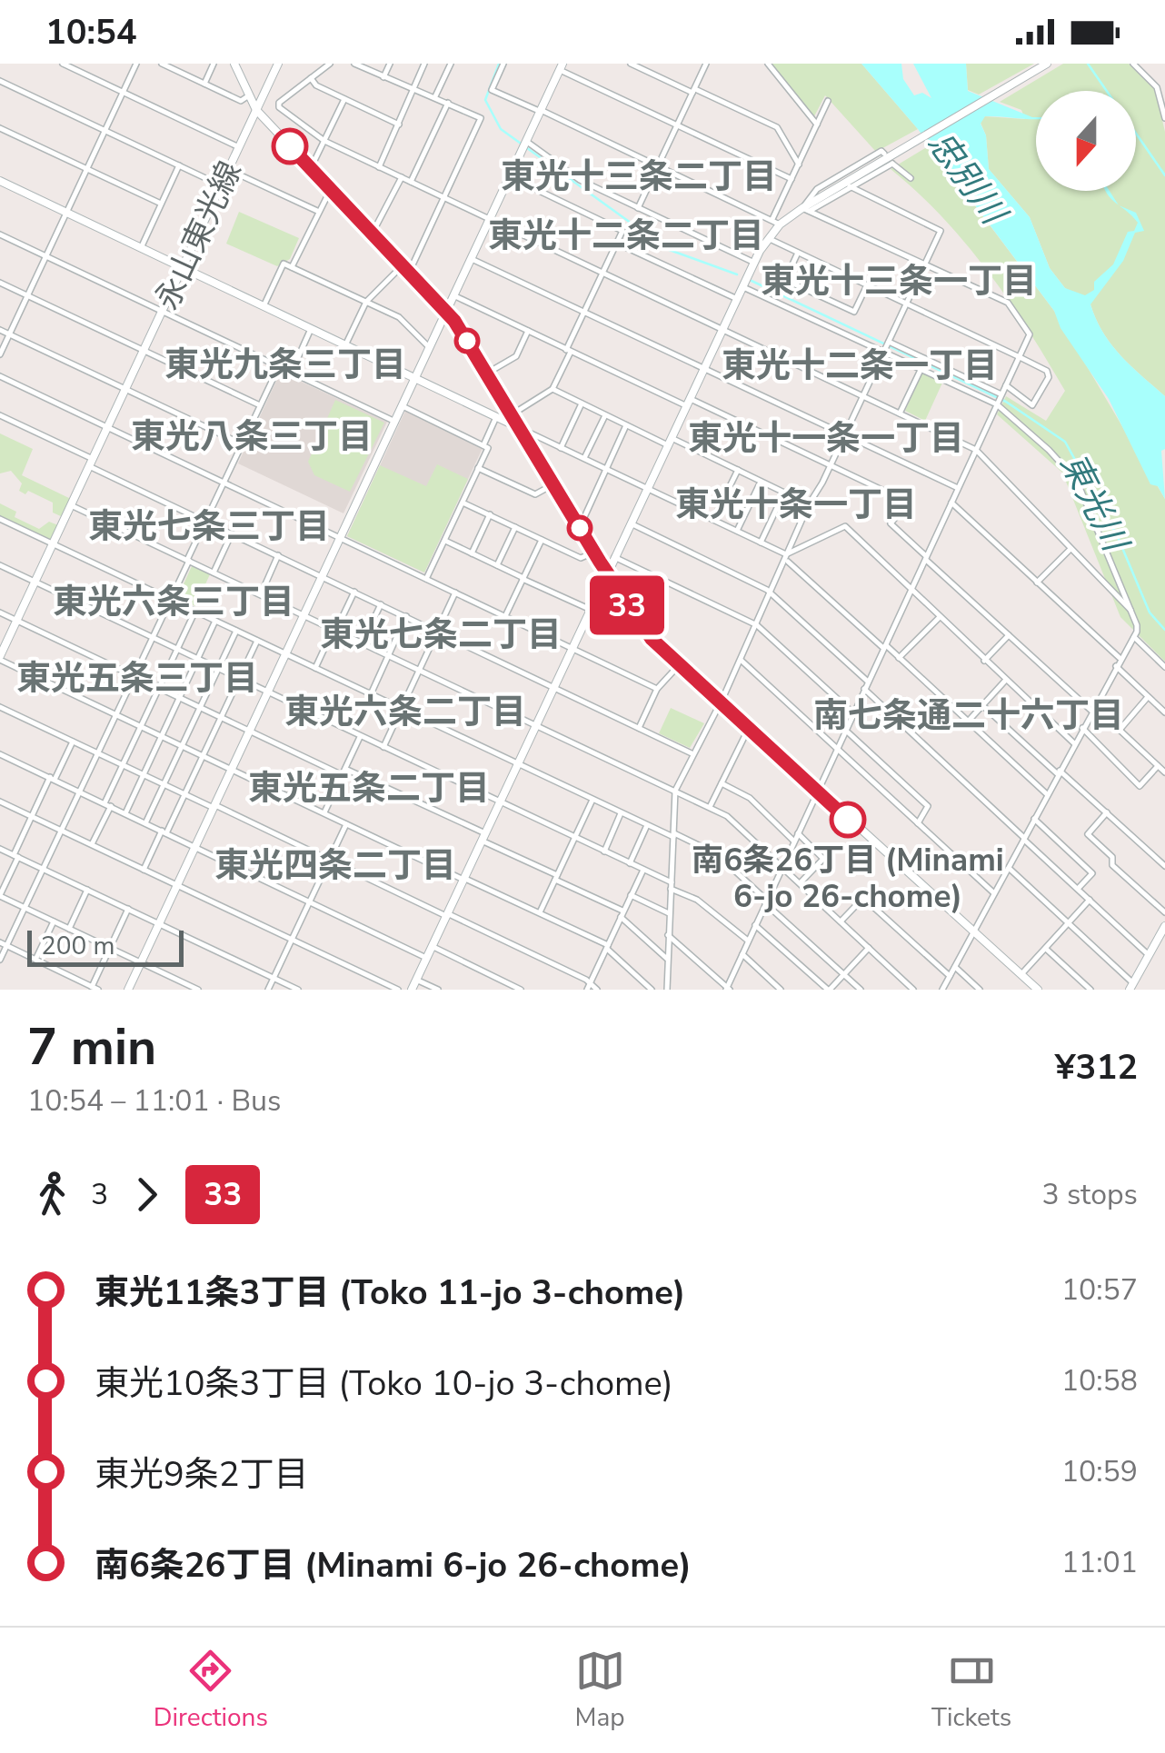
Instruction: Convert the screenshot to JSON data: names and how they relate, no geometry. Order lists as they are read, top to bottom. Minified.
{"streets":{"street":["永山東光線"]},"districts":["東光十三条二丁目","東光十二条二丁目","東光十三条一丁目","東光九条三丁目","東光十二条一丁目","東光八条三丁目","東光十一条一丁目","東光十条一丁目","東光七条三丁目","東光六条三丁目","東光七条二丁目","東光五条三丁目","東光六条二丁目","南七条通二十六丁目","東光五条二丁目","東光四条二丁目"],"water":["忠別川","東光川"],"places":["南6条26丁目 (Minami 6-jo 26-chome)"],"lines":["bus line 33"],"scale_bar":"200 m","north":"bottom","page":{"status":"10:54","on_map":"33","scale":"200 m","heading":["7 min","10:54 – 11:01 · Bus","¥312"],"legs":["3","33","3 stops"],"list":[{"name":"東光11条3丁目 (Toko 11-jo 3-chome)","value":"10:57"},{"name":"東光10条3丁目 (Toko 10-jo 3-chome)","value":"10:58"},{"name":"東光9条2丁目","value":"10:59"},{"name":"南6条26丁目 (Minami 6-jo 26-chome)","value":"11:01"}],"tabs":["Directions","Map","Tickets"]}}
